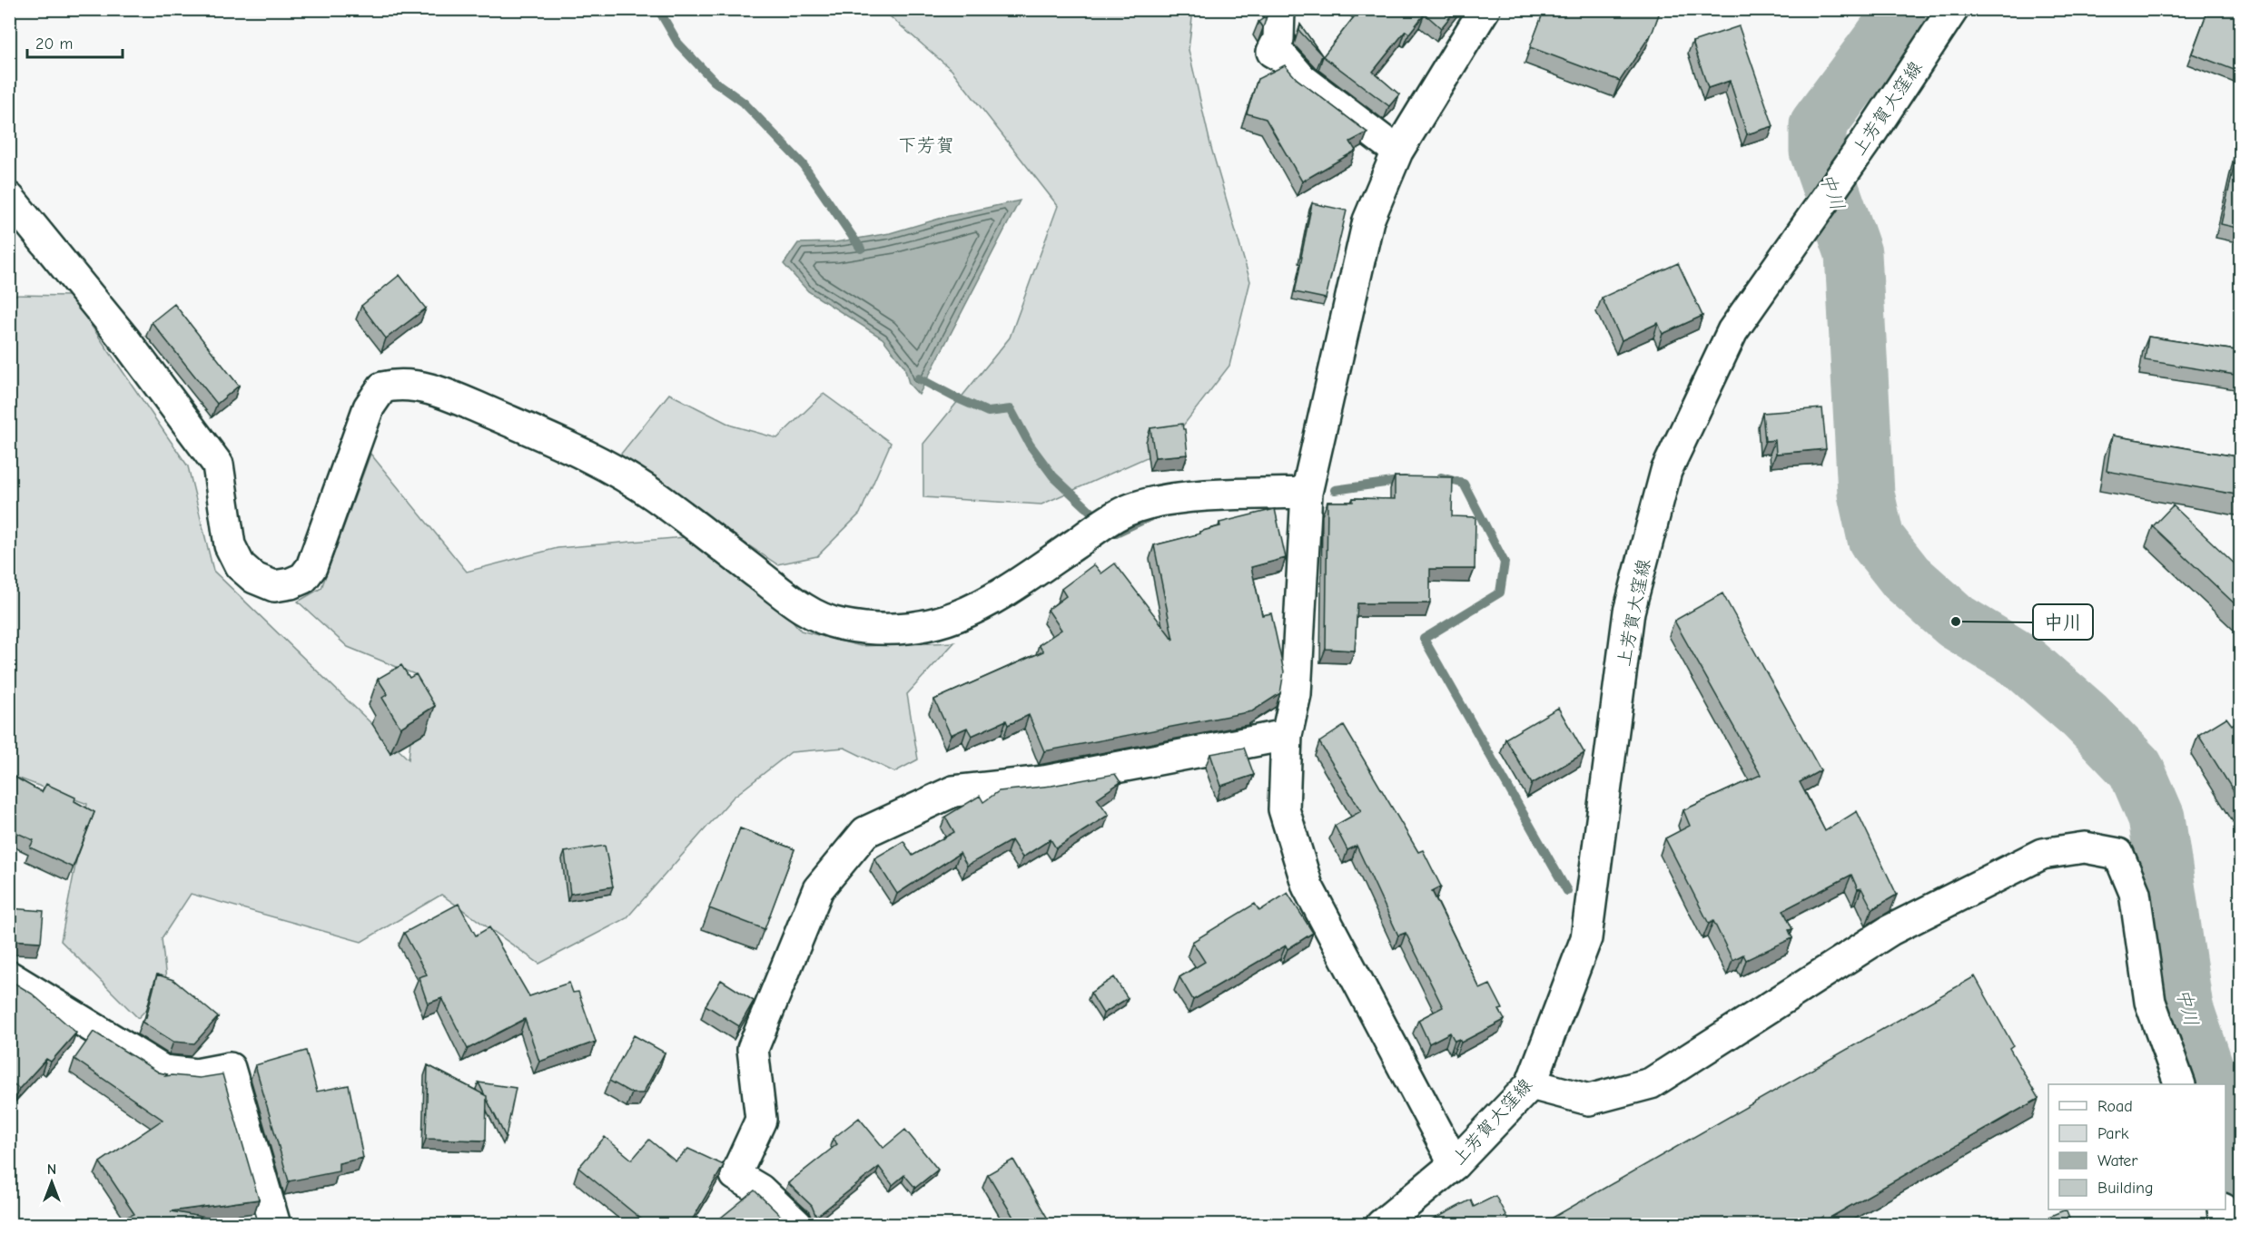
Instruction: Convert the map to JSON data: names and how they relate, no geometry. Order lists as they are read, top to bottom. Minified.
{"streets":{"street":["上芳賀大窪線"]},"districts":["下芳賀"],"water":["中川"],"places":["中川"],"legend":["Road","Park","Water","Building"],"scale_bar":"20 m","north":"top"}
